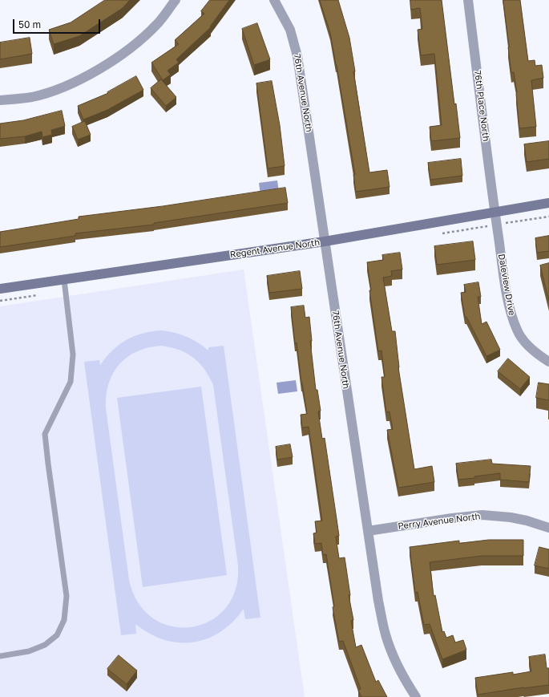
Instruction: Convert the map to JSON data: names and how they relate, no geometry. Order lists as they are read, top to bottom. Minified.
{"streets":{"street":["76th Avenue North","76th Place North","Regent Avenue North","Daleview Drive","Perry Avenue North"]},"crossings":[["76th Avenue North","Regent Avenue North"],["76th Avenue North","Perry Avenue North"],["76th Place North","Regent Avenue North"],["76th Place North","Daleview Drive"],["Regent Avenue North","Daleview Drive"]],"scale_bar":"50 m"}
